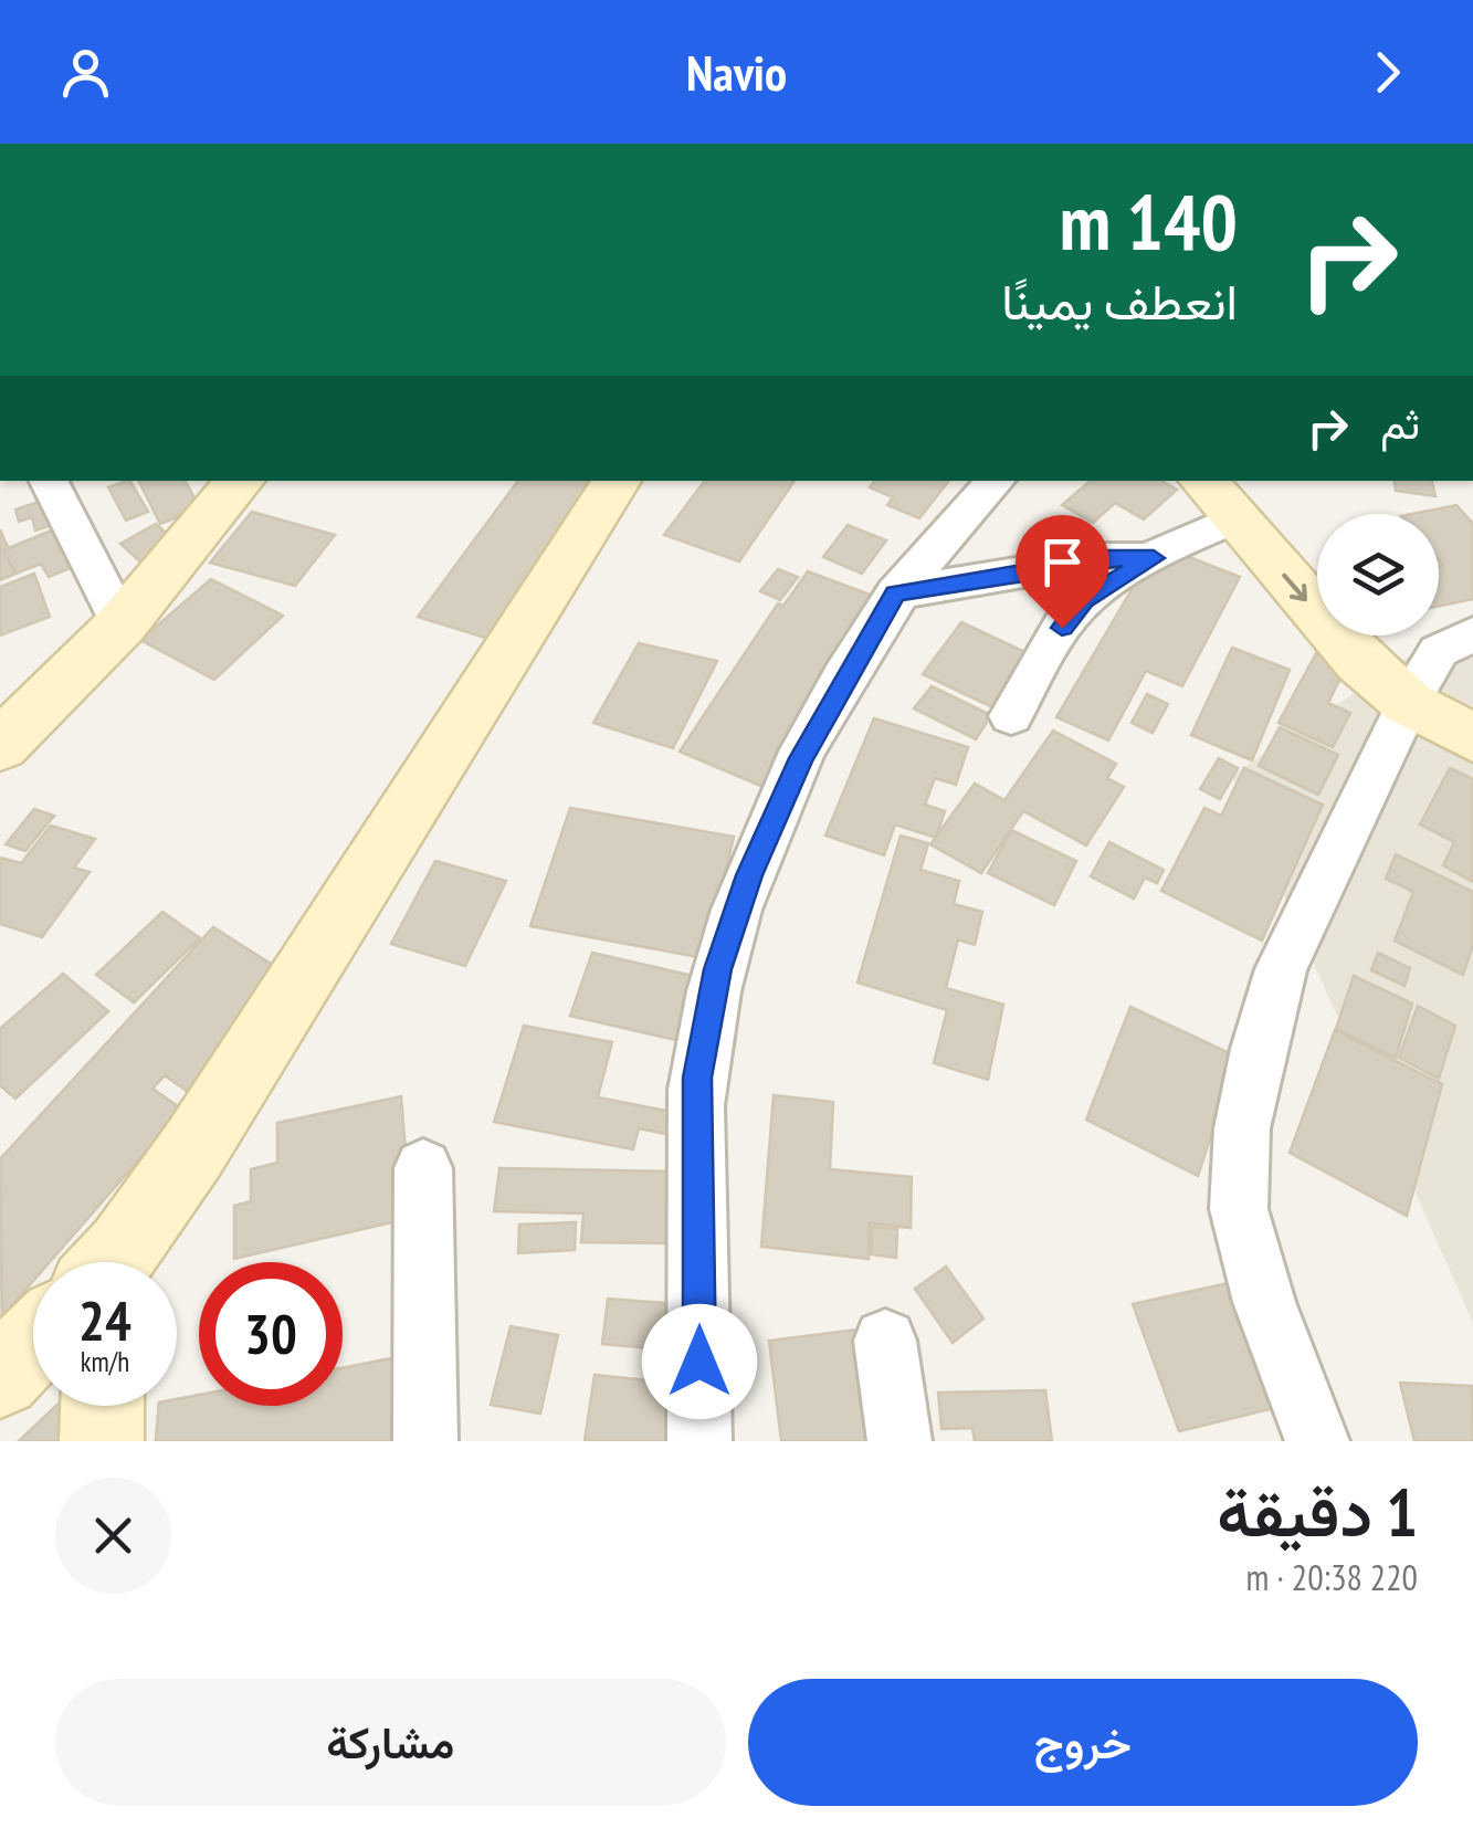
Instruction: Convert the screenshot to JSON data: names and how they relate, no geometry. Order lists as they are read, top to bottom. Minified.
{"page":{"header":"Navio","turn":["140 m","انعطف يمينًا"],"then":"ثم","speed":"24 km/h","limit":"30","heading":["1 دقيقة","220 m · 20:38"],"buttons":["خروج","مشاركة"]}}
